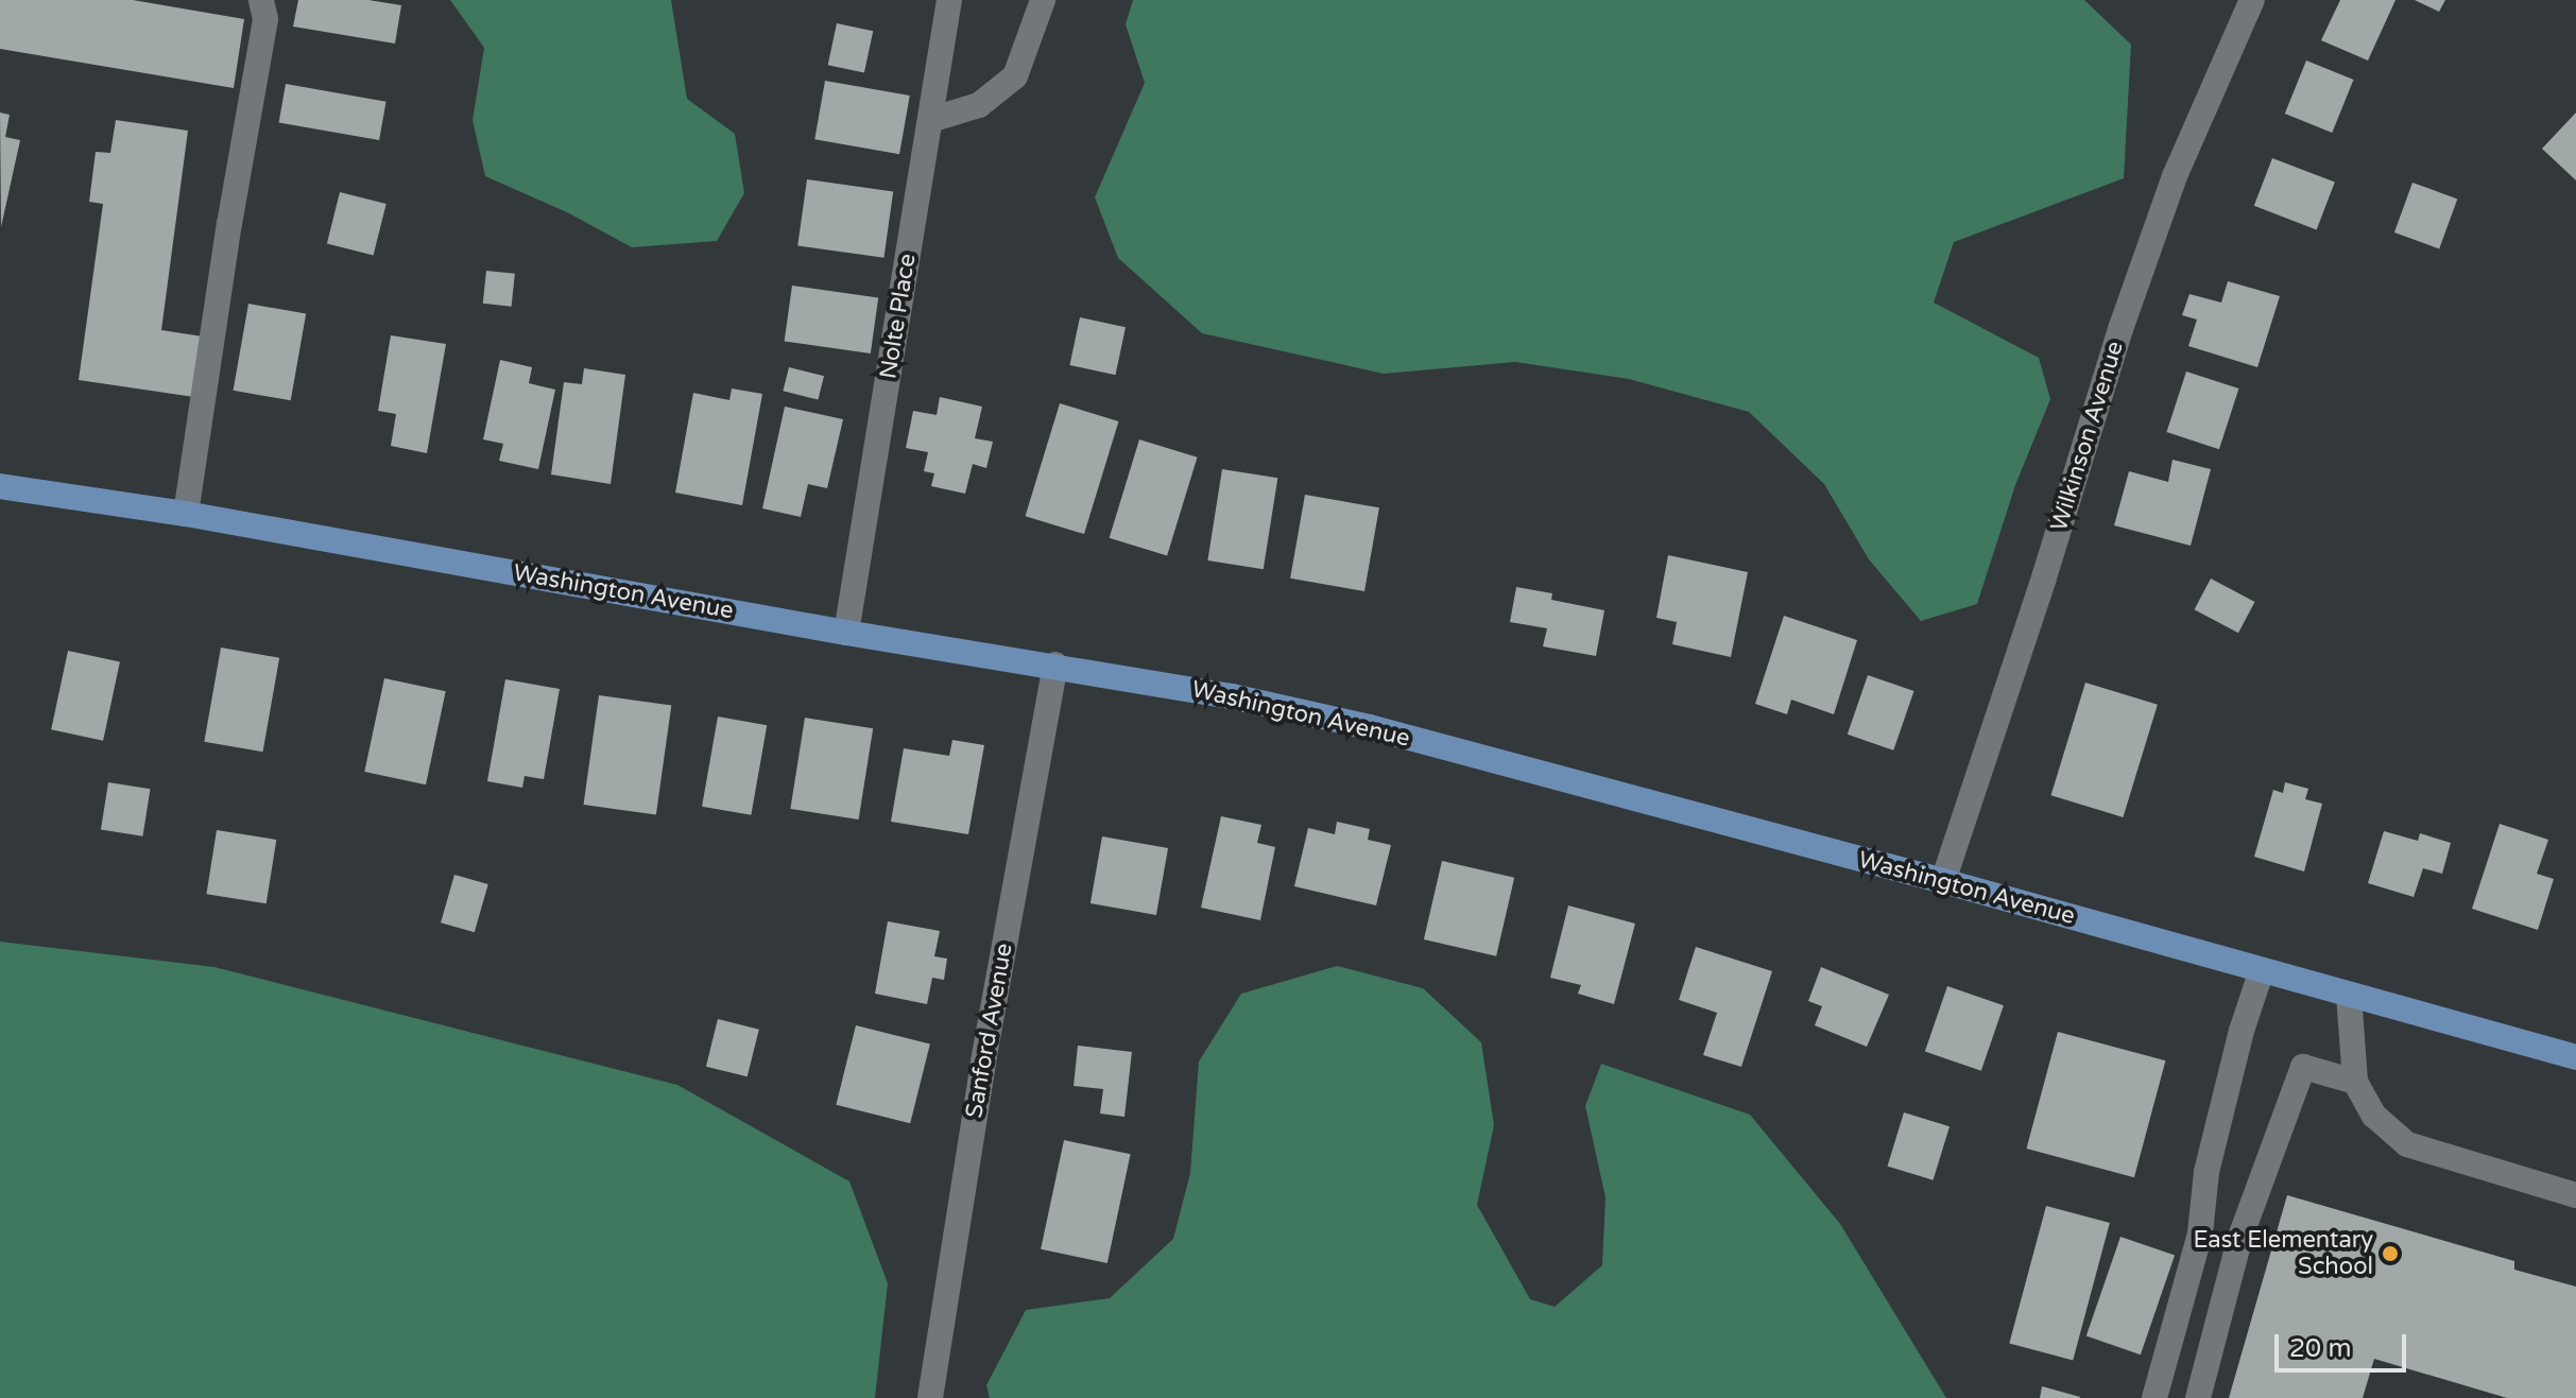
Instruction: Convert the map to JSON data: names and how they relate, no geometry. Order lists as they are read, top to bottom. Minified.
{"streets":{"main road":["Washington Avenue"],"street":["Nolte Place","Wilkinson Avenue","Sanford Avenue"]},"crossings":[["Nolte Place","Washington Avenue"],["Wilkinson Avenue","Washington Avenue"],["Washington Avenue","Sanford Avenue"]],"places":["East Elementary School"],"scale_bar":"20 m"}
